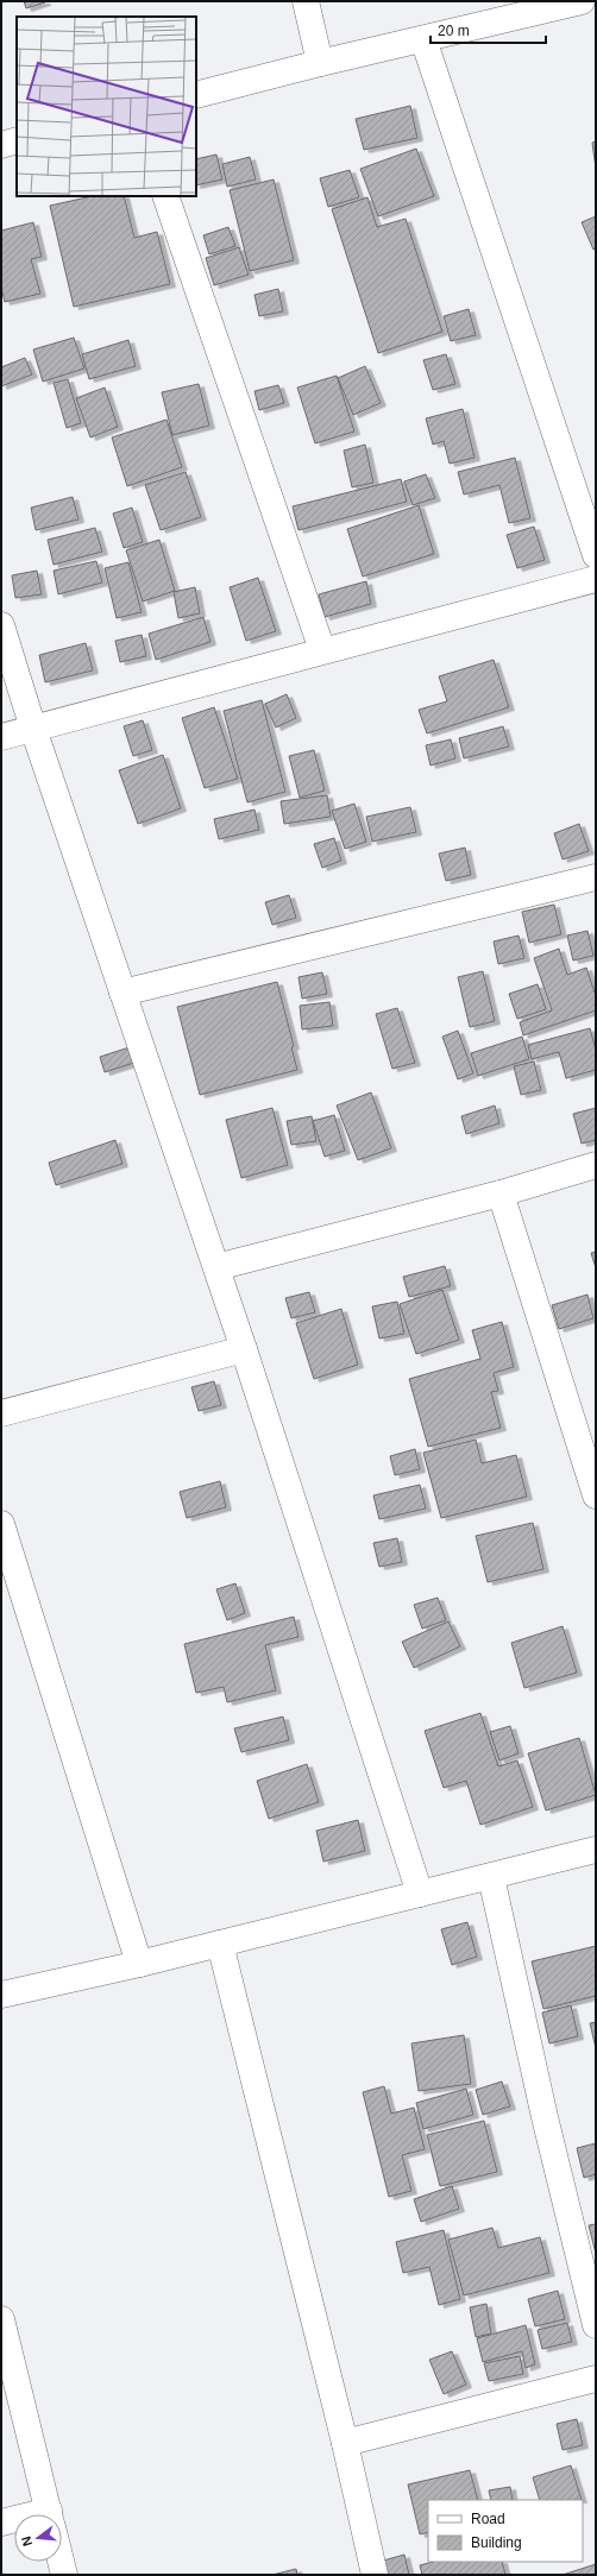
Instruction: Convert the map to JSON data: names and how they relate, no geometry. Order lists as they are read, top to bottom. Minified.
{"legend":["Road","Building"],"scale_bar":"20 m","north":"left"}
